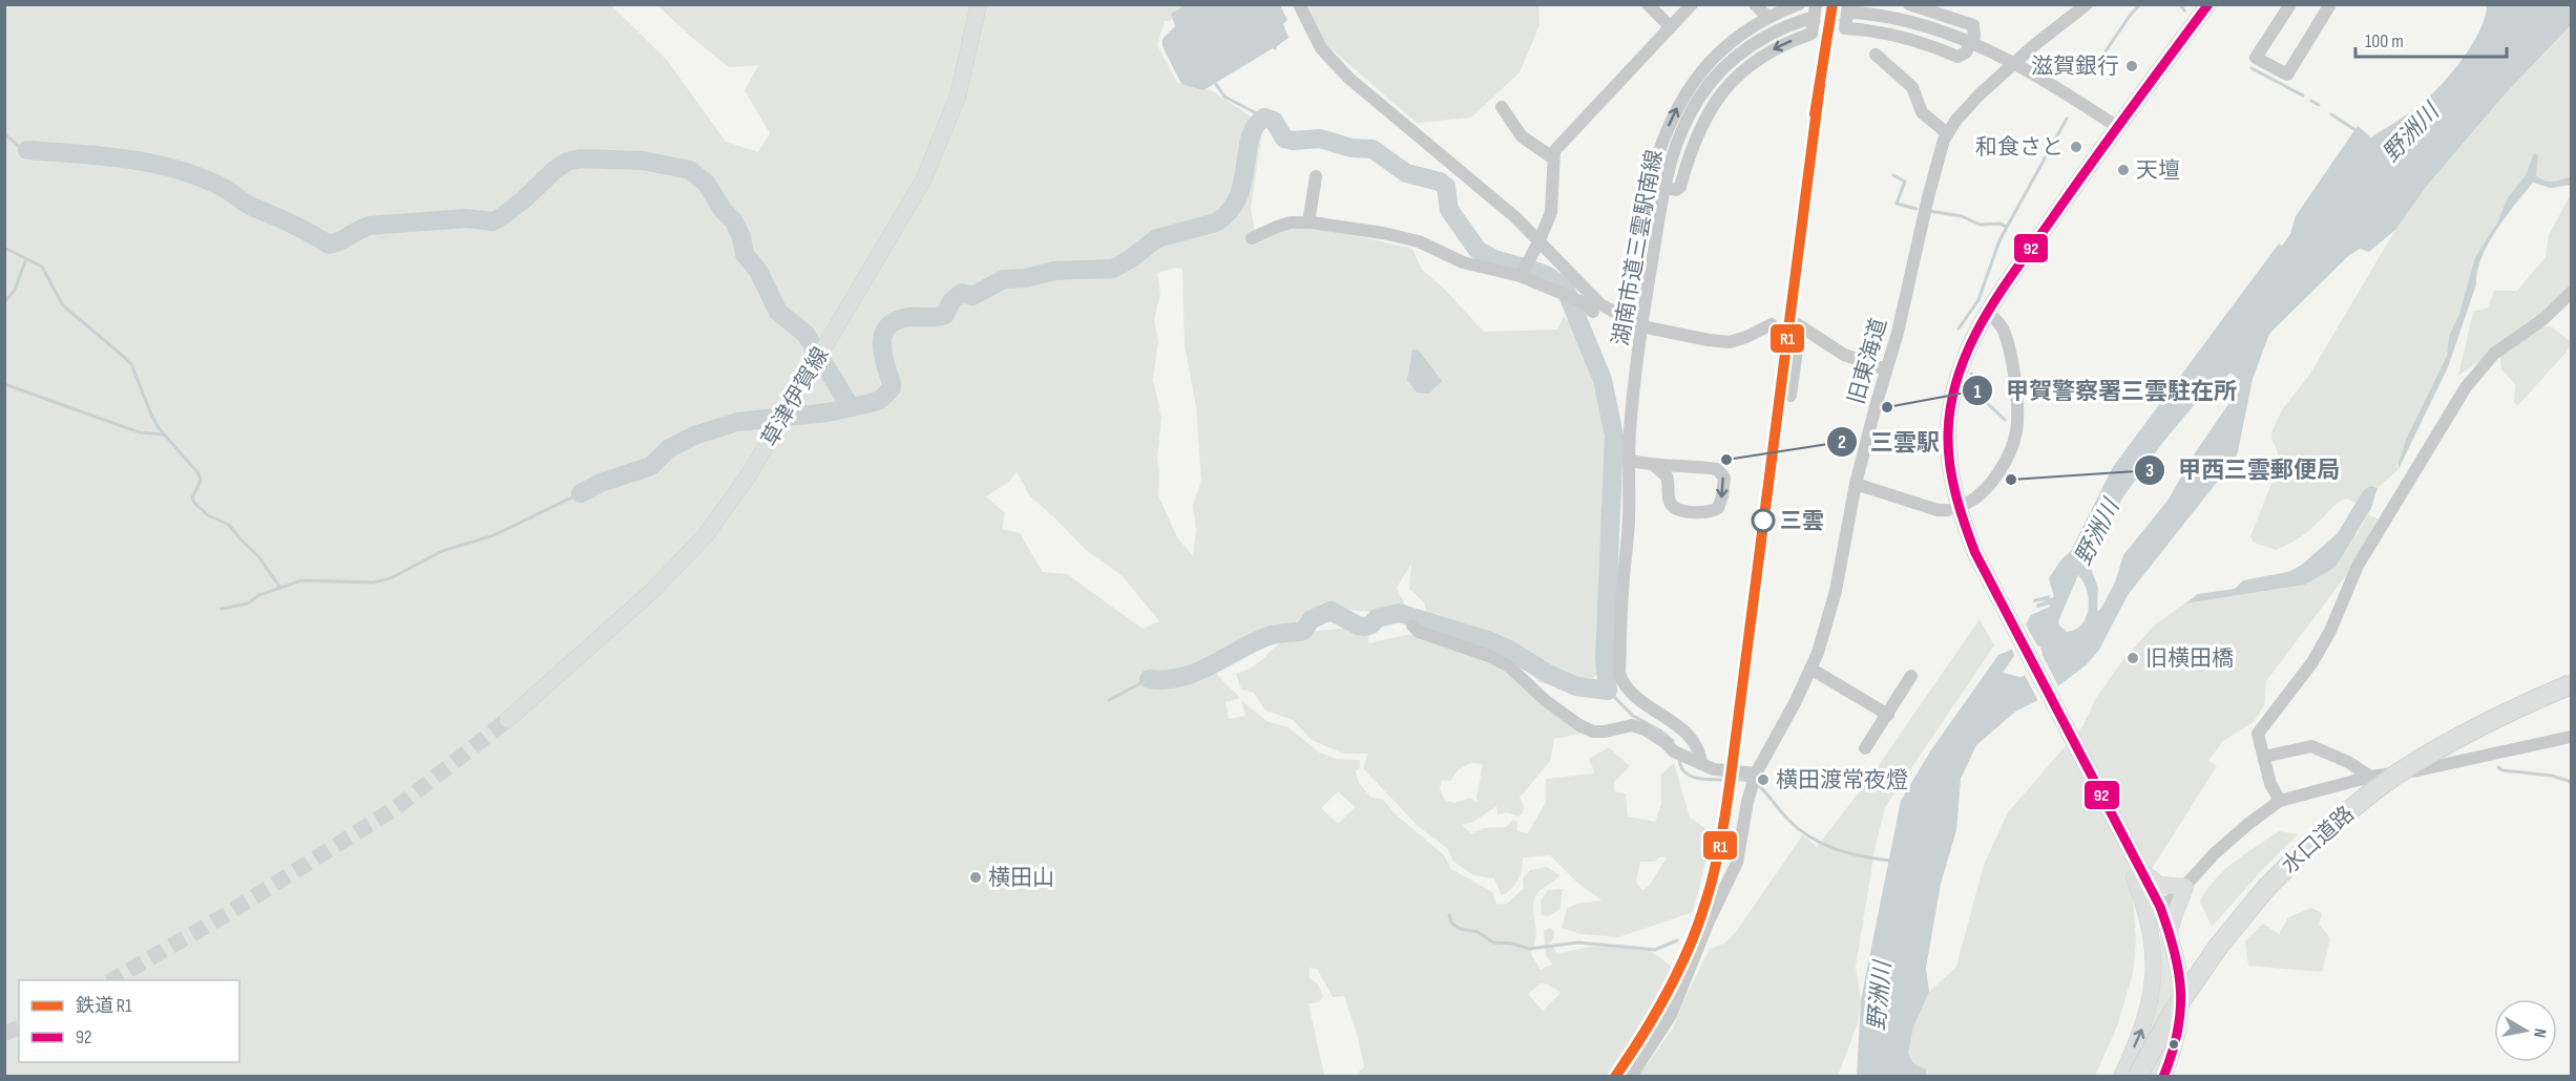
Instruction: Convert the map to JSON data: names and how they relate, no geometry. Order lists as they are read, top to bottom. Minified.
{"streets":{"highway":["水口道路"],"main road":["草津伊賀線"],"street":["湖南市道三雲駅南線","旧東海道"]},"water":["野洲川"],"places":["滋賀銀行","和食さと","天壇","甲賀警察署三雲駐在所","三雲駅","甲西三雲郵便局","三雲","旧横田橋","横田渡常夜燈","横田山"],"lines":["rail line R1","transit line 92"],"legend":["鉄道 R1","92"],"scale_bar":"100 m","north":"right"}
